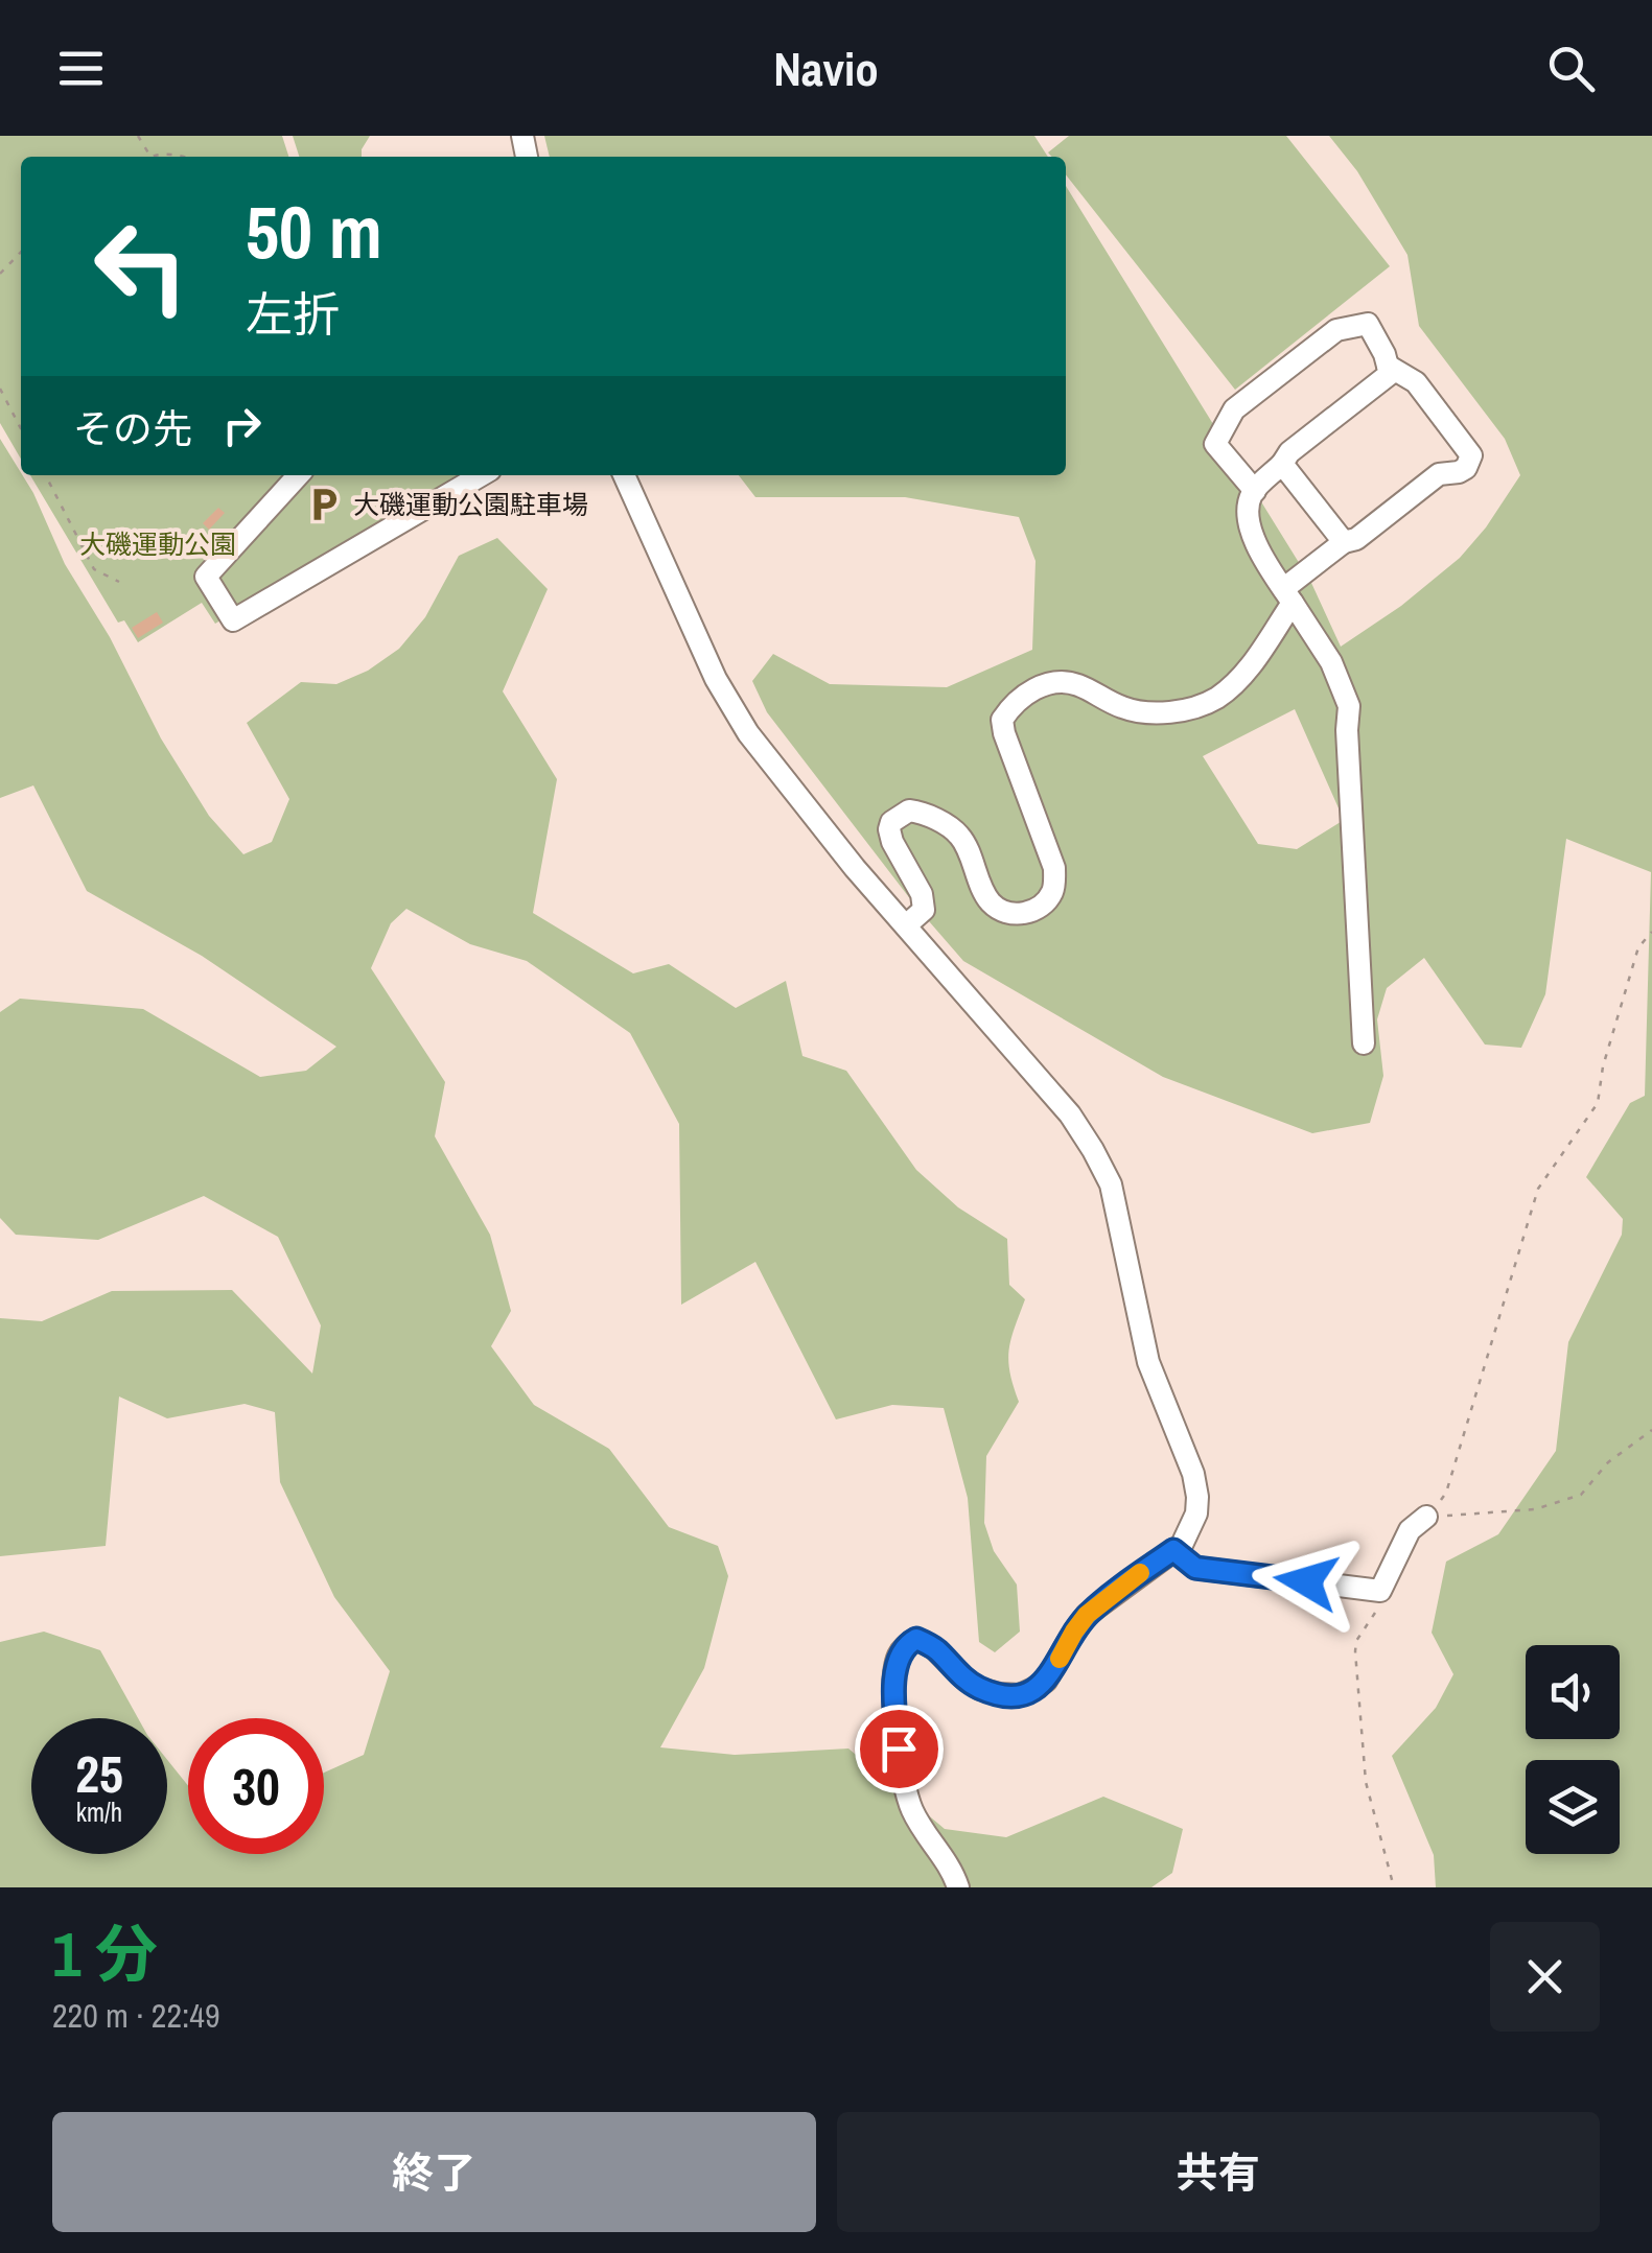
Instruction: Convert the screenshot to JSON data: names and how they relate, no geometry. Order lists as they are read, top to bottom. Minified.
{"parks":["大磯運動公園"],"places":{"parking":["大磯運動公園駐車場"]},"page":{"header":"Navio","turn":["50 m","左折"],"then":"その先","speed":"25 km/h","limit":"30","heading":["1 分","220 m · 22:49"],"buttons":["終了","共有"]}}
